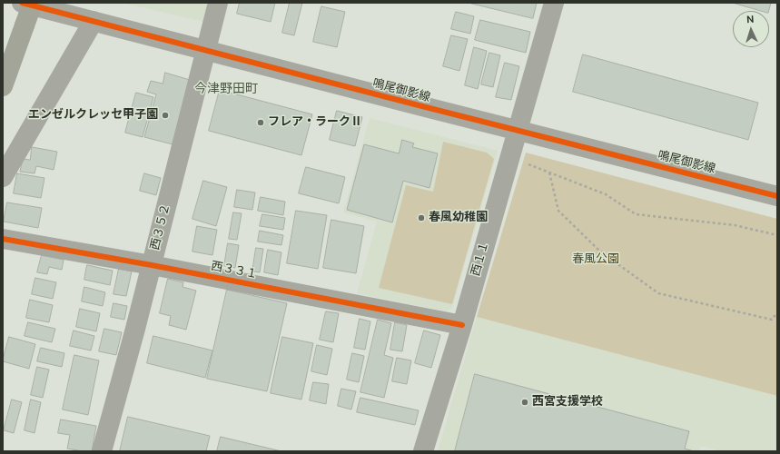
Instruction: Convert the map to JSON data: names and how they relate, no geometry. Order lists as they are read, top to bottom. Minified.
{"streets":{"street":["鳴尾御影線","西３５２","西１１","西３３１"]},"crossings":[["鳴尾御影線","西３５２"],["鳴尾御影線","西１１"],["西３５２","西３３１"],["西１１","西３３１"]],"districts":["今津野田町"],"parks":["春風公園"],"places":["エンゼルクレッセ甲子園","フレア・ラークⅡ","春風幼稚園","西宮支援学校"],"north":"top"}
